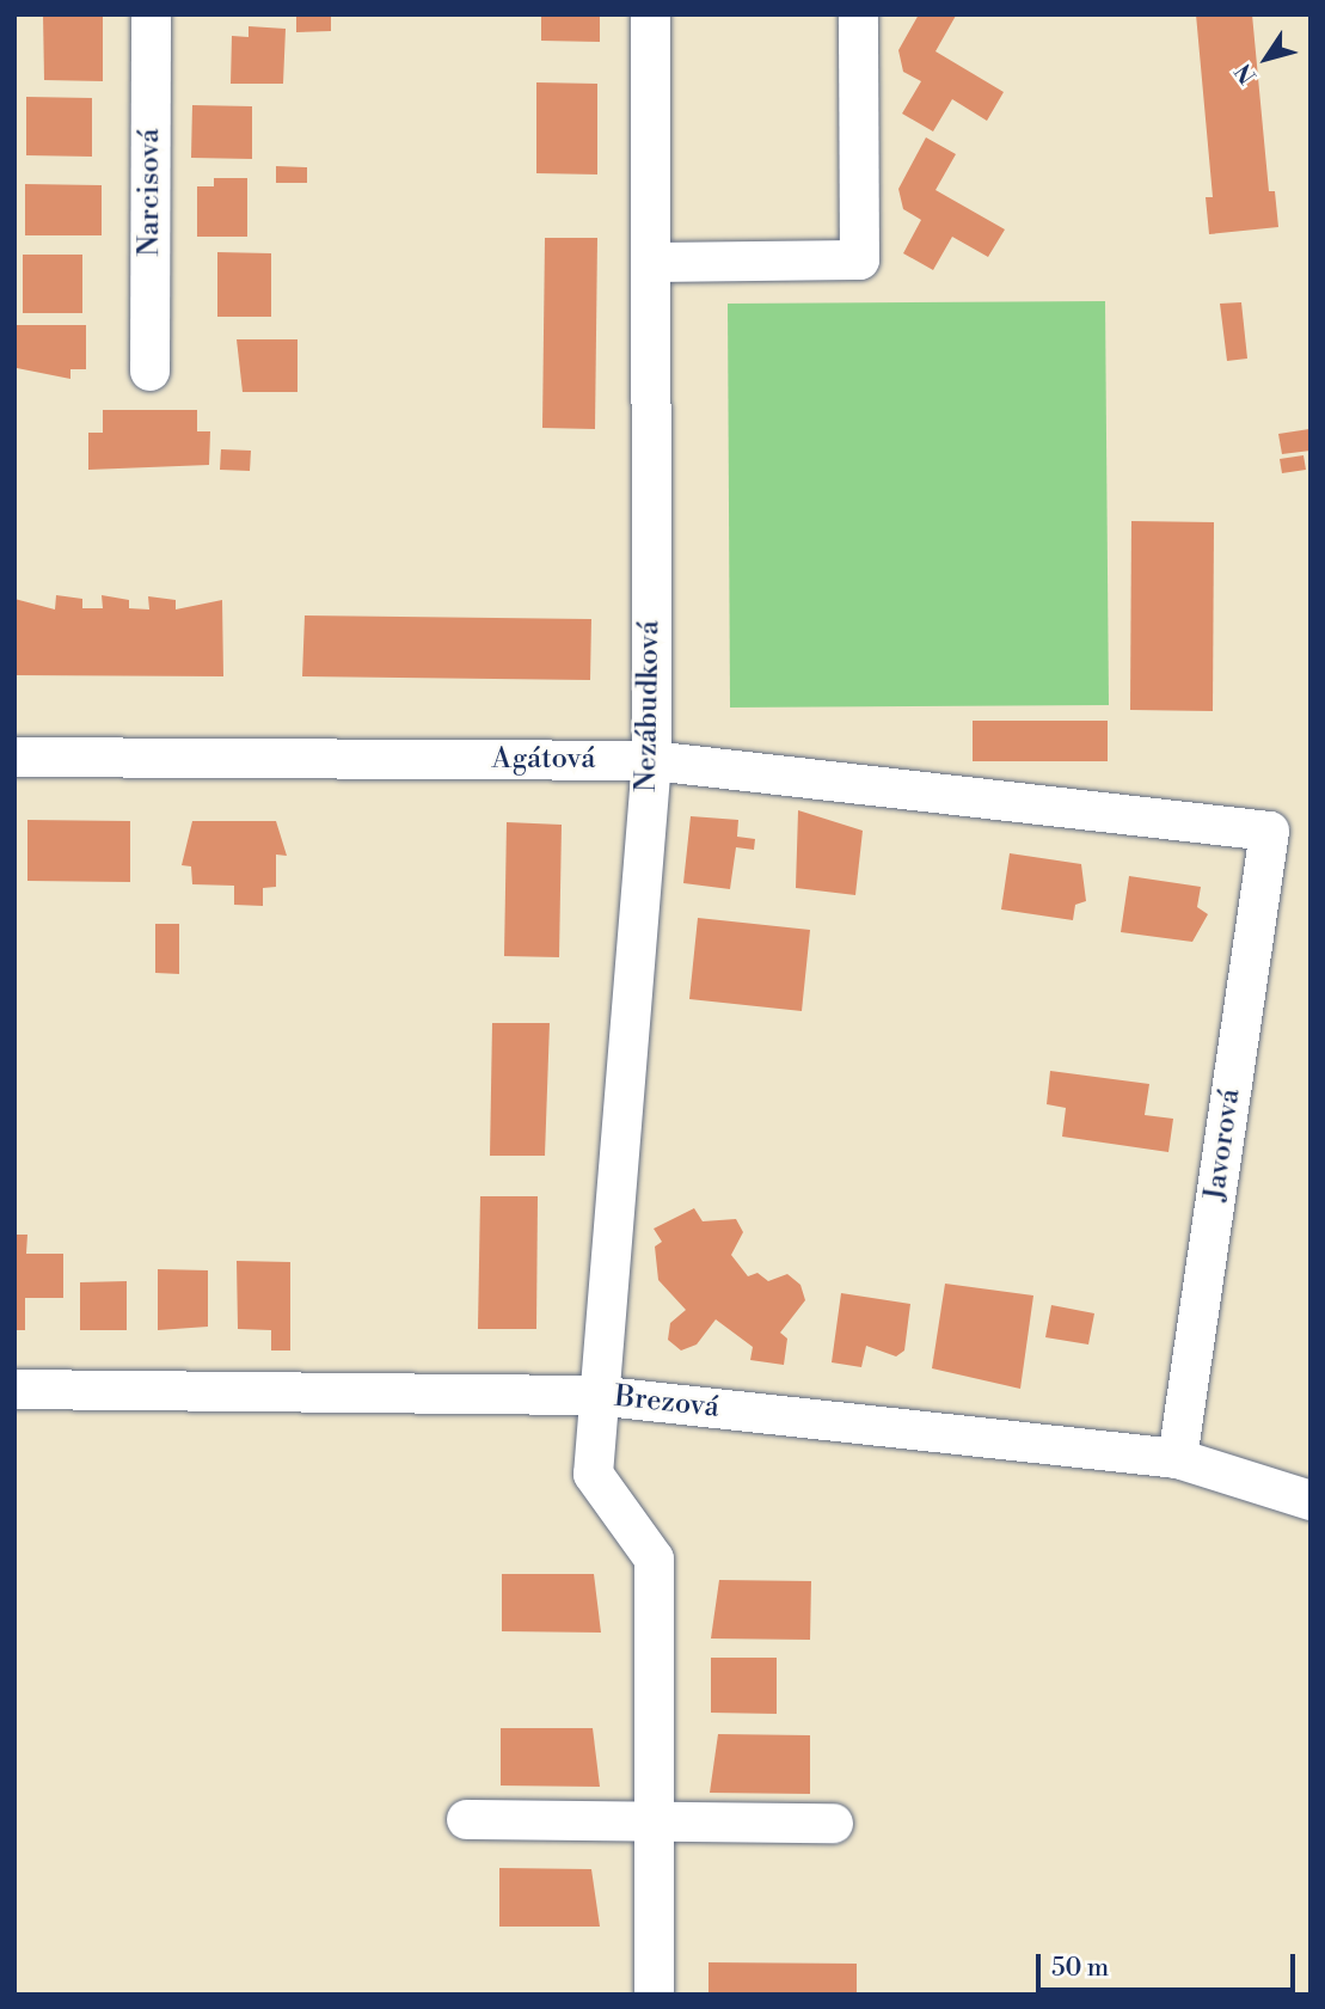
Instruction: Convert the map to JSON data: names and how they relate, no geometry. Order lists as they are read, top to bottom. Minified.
{"streets":{"street":["Narcisová","Nezábudková","Agátová","Javorová","Brezová"]},"crossings":[["Nezábudková","Agátová"],["Nezábudková","Brezová"],["Agátová","Javorová"],["Javorová","Brezová"]],"scale_bar":"50 m","north":"bottom left"}
